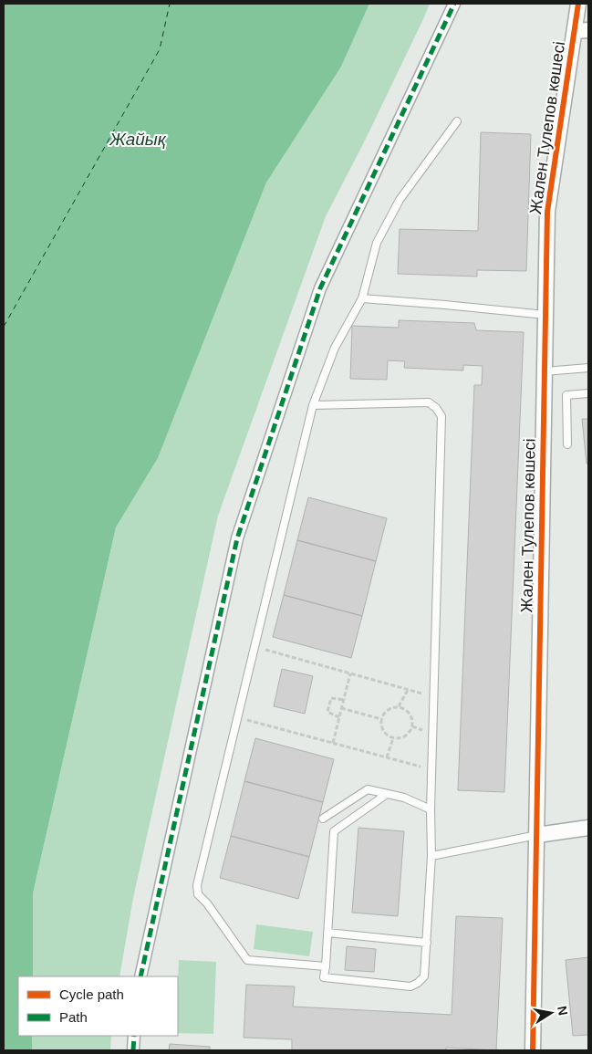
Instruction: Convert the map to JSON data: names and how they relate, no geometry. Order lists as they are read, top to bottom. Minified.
{"streets":{"street":["Жален Тулепов көшесі"]},"water":["Жайық"],"legend":["Cycle path","Path"],"north":"right"}
